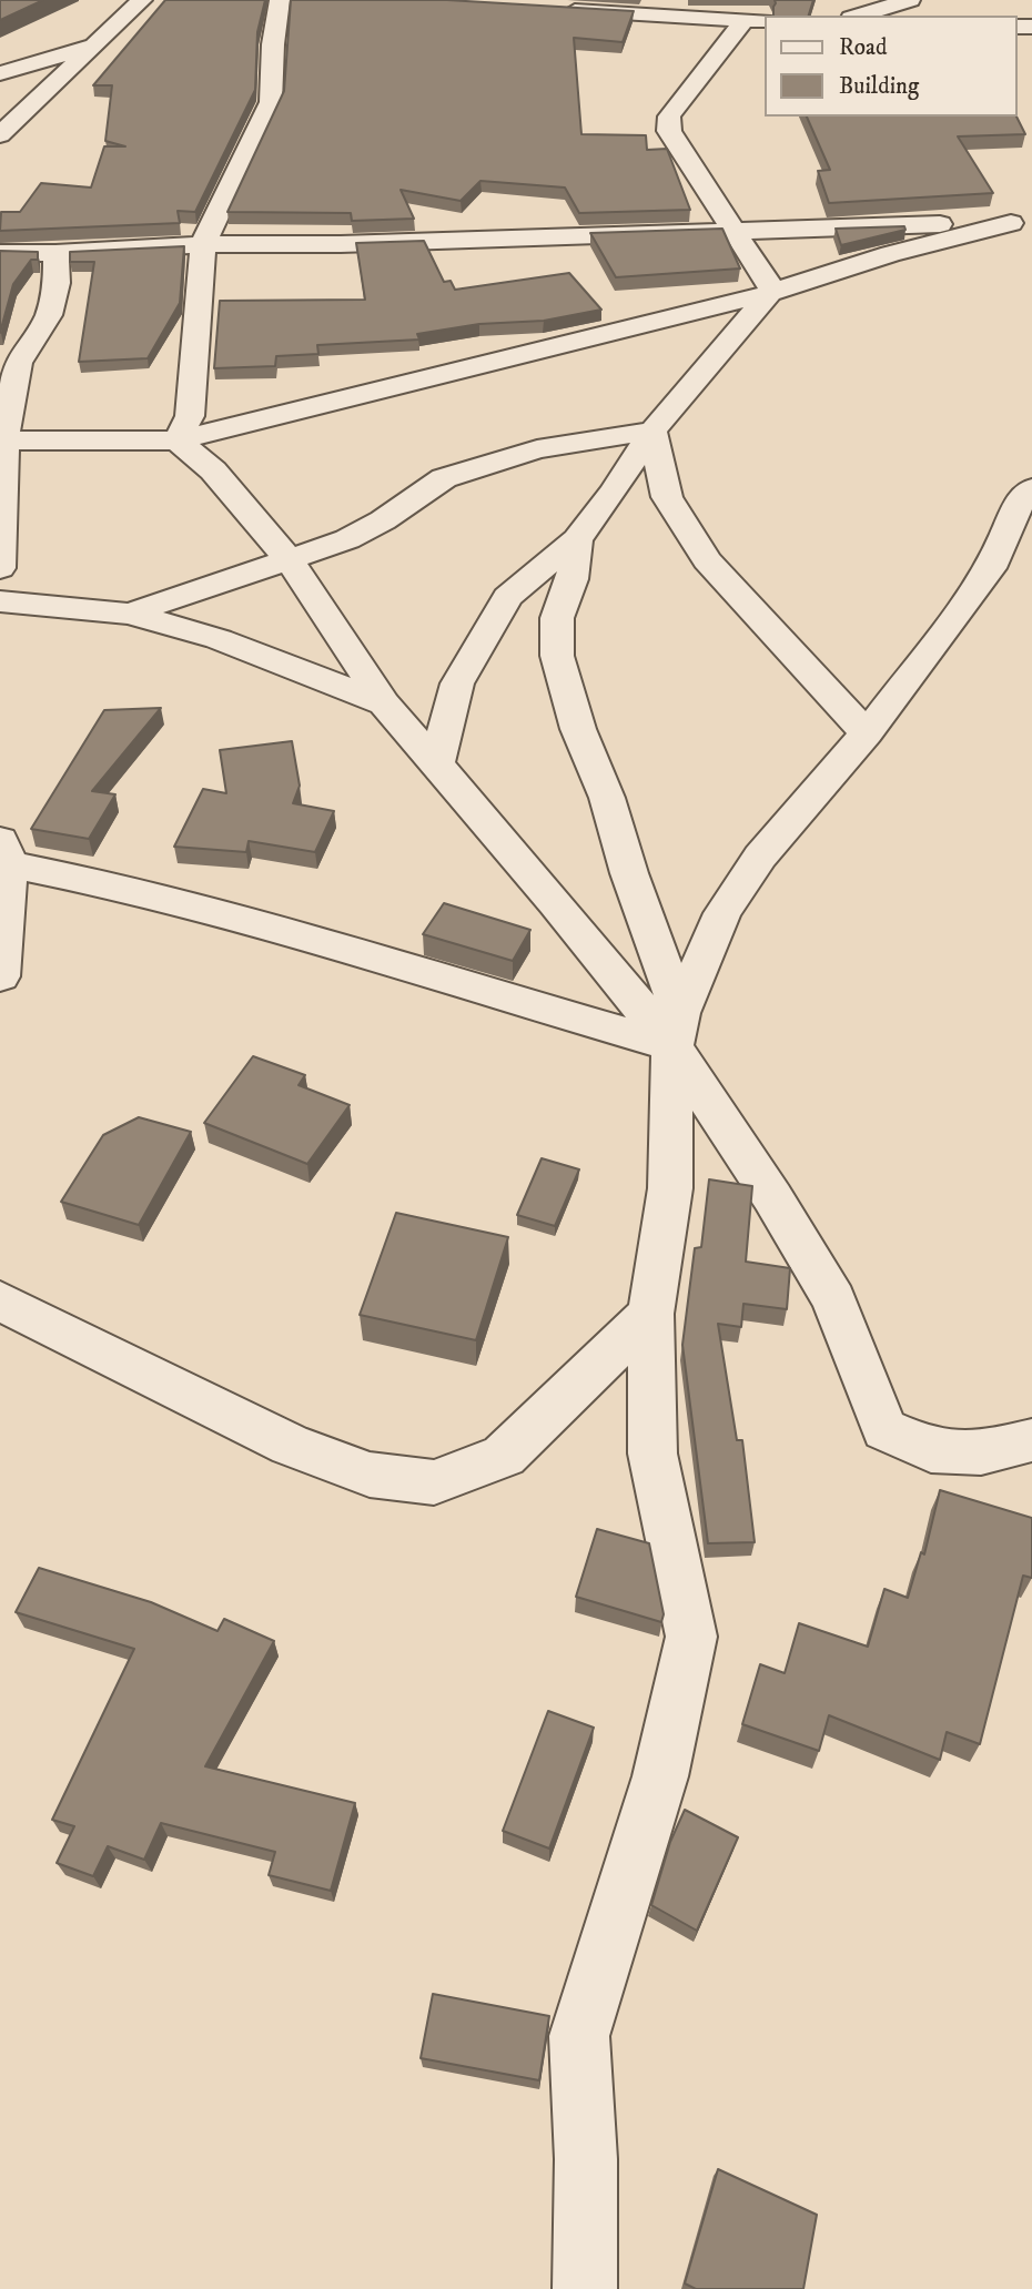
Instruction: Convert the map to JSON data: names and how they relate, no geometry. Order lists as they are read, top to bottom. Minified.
{"legend":["Road","Building"]}
